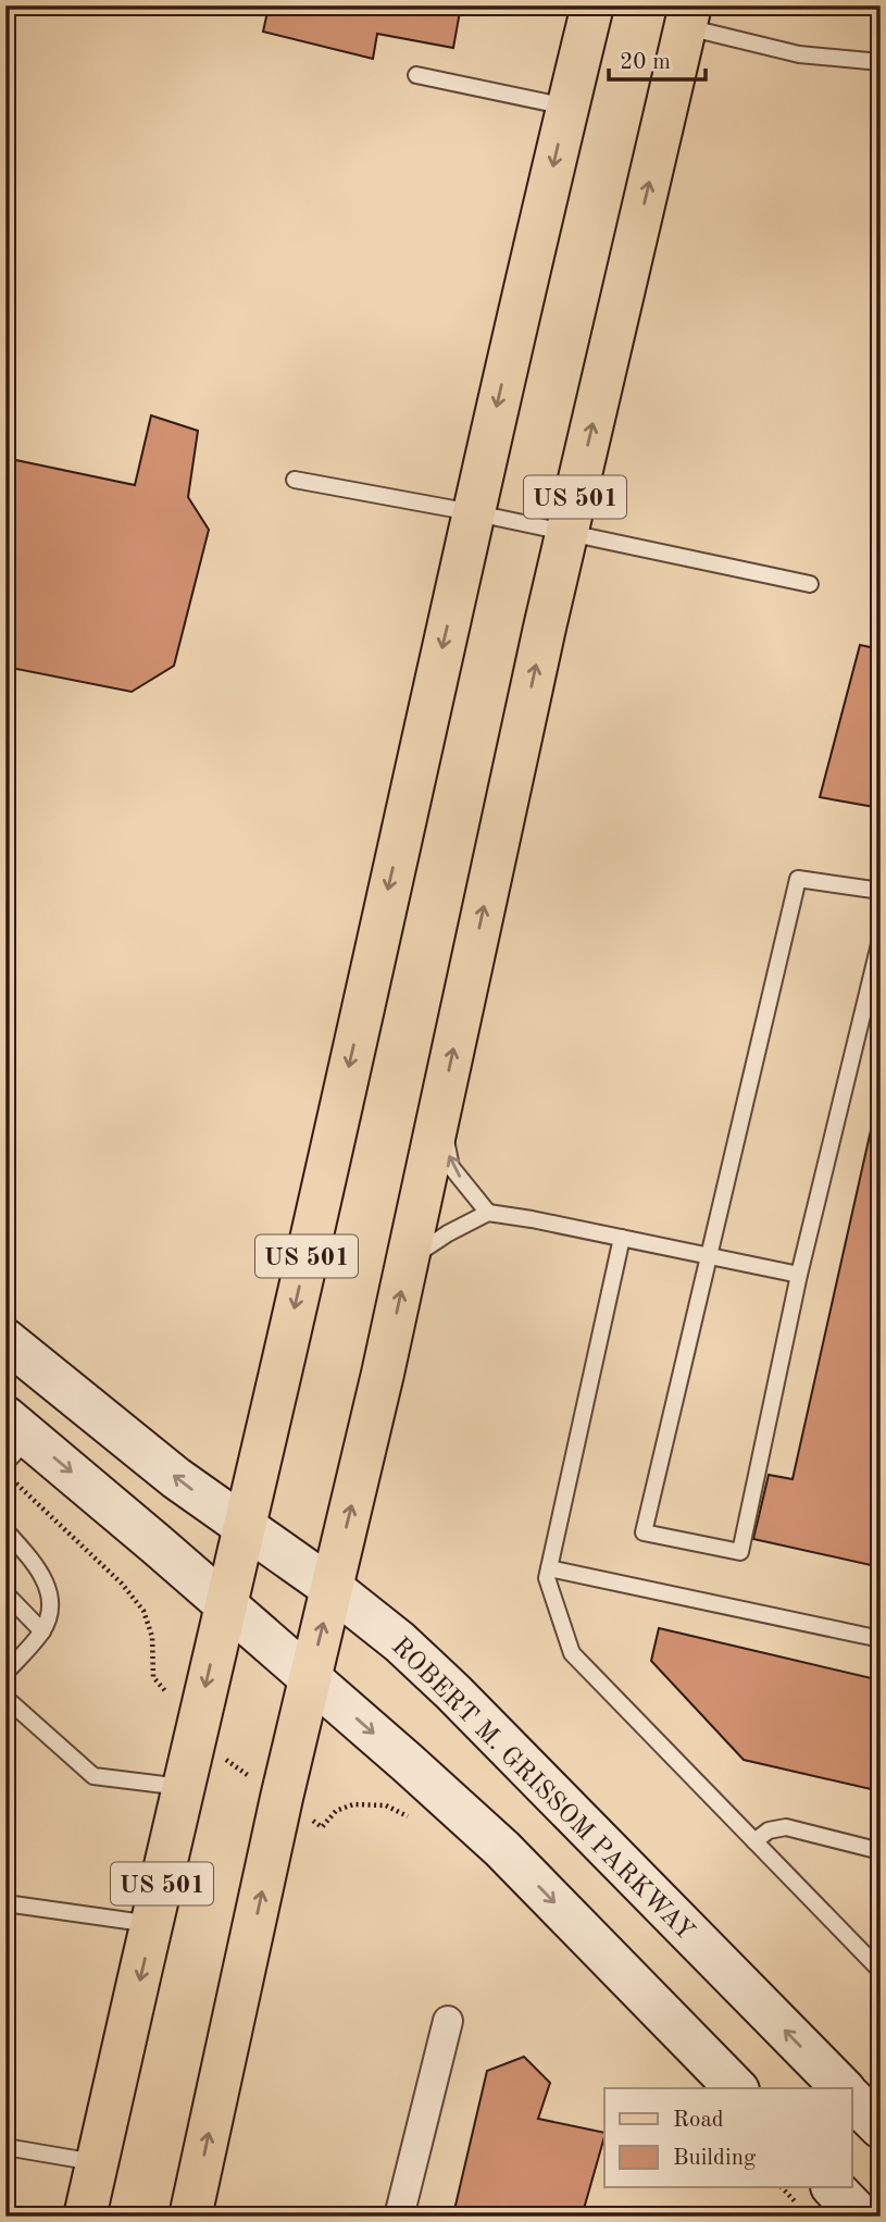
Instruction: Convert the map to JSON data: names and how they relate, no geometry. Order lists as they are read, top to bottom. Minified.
{"streets":{"main road":["US 501","ROBERT M. GRISSOM PARKWAY"]},"crossings":[["US 501","ROBERT M. GRISSOM PARKWAY"]],"legend":["Road","Building"],"scale_bar":"20 m"}
